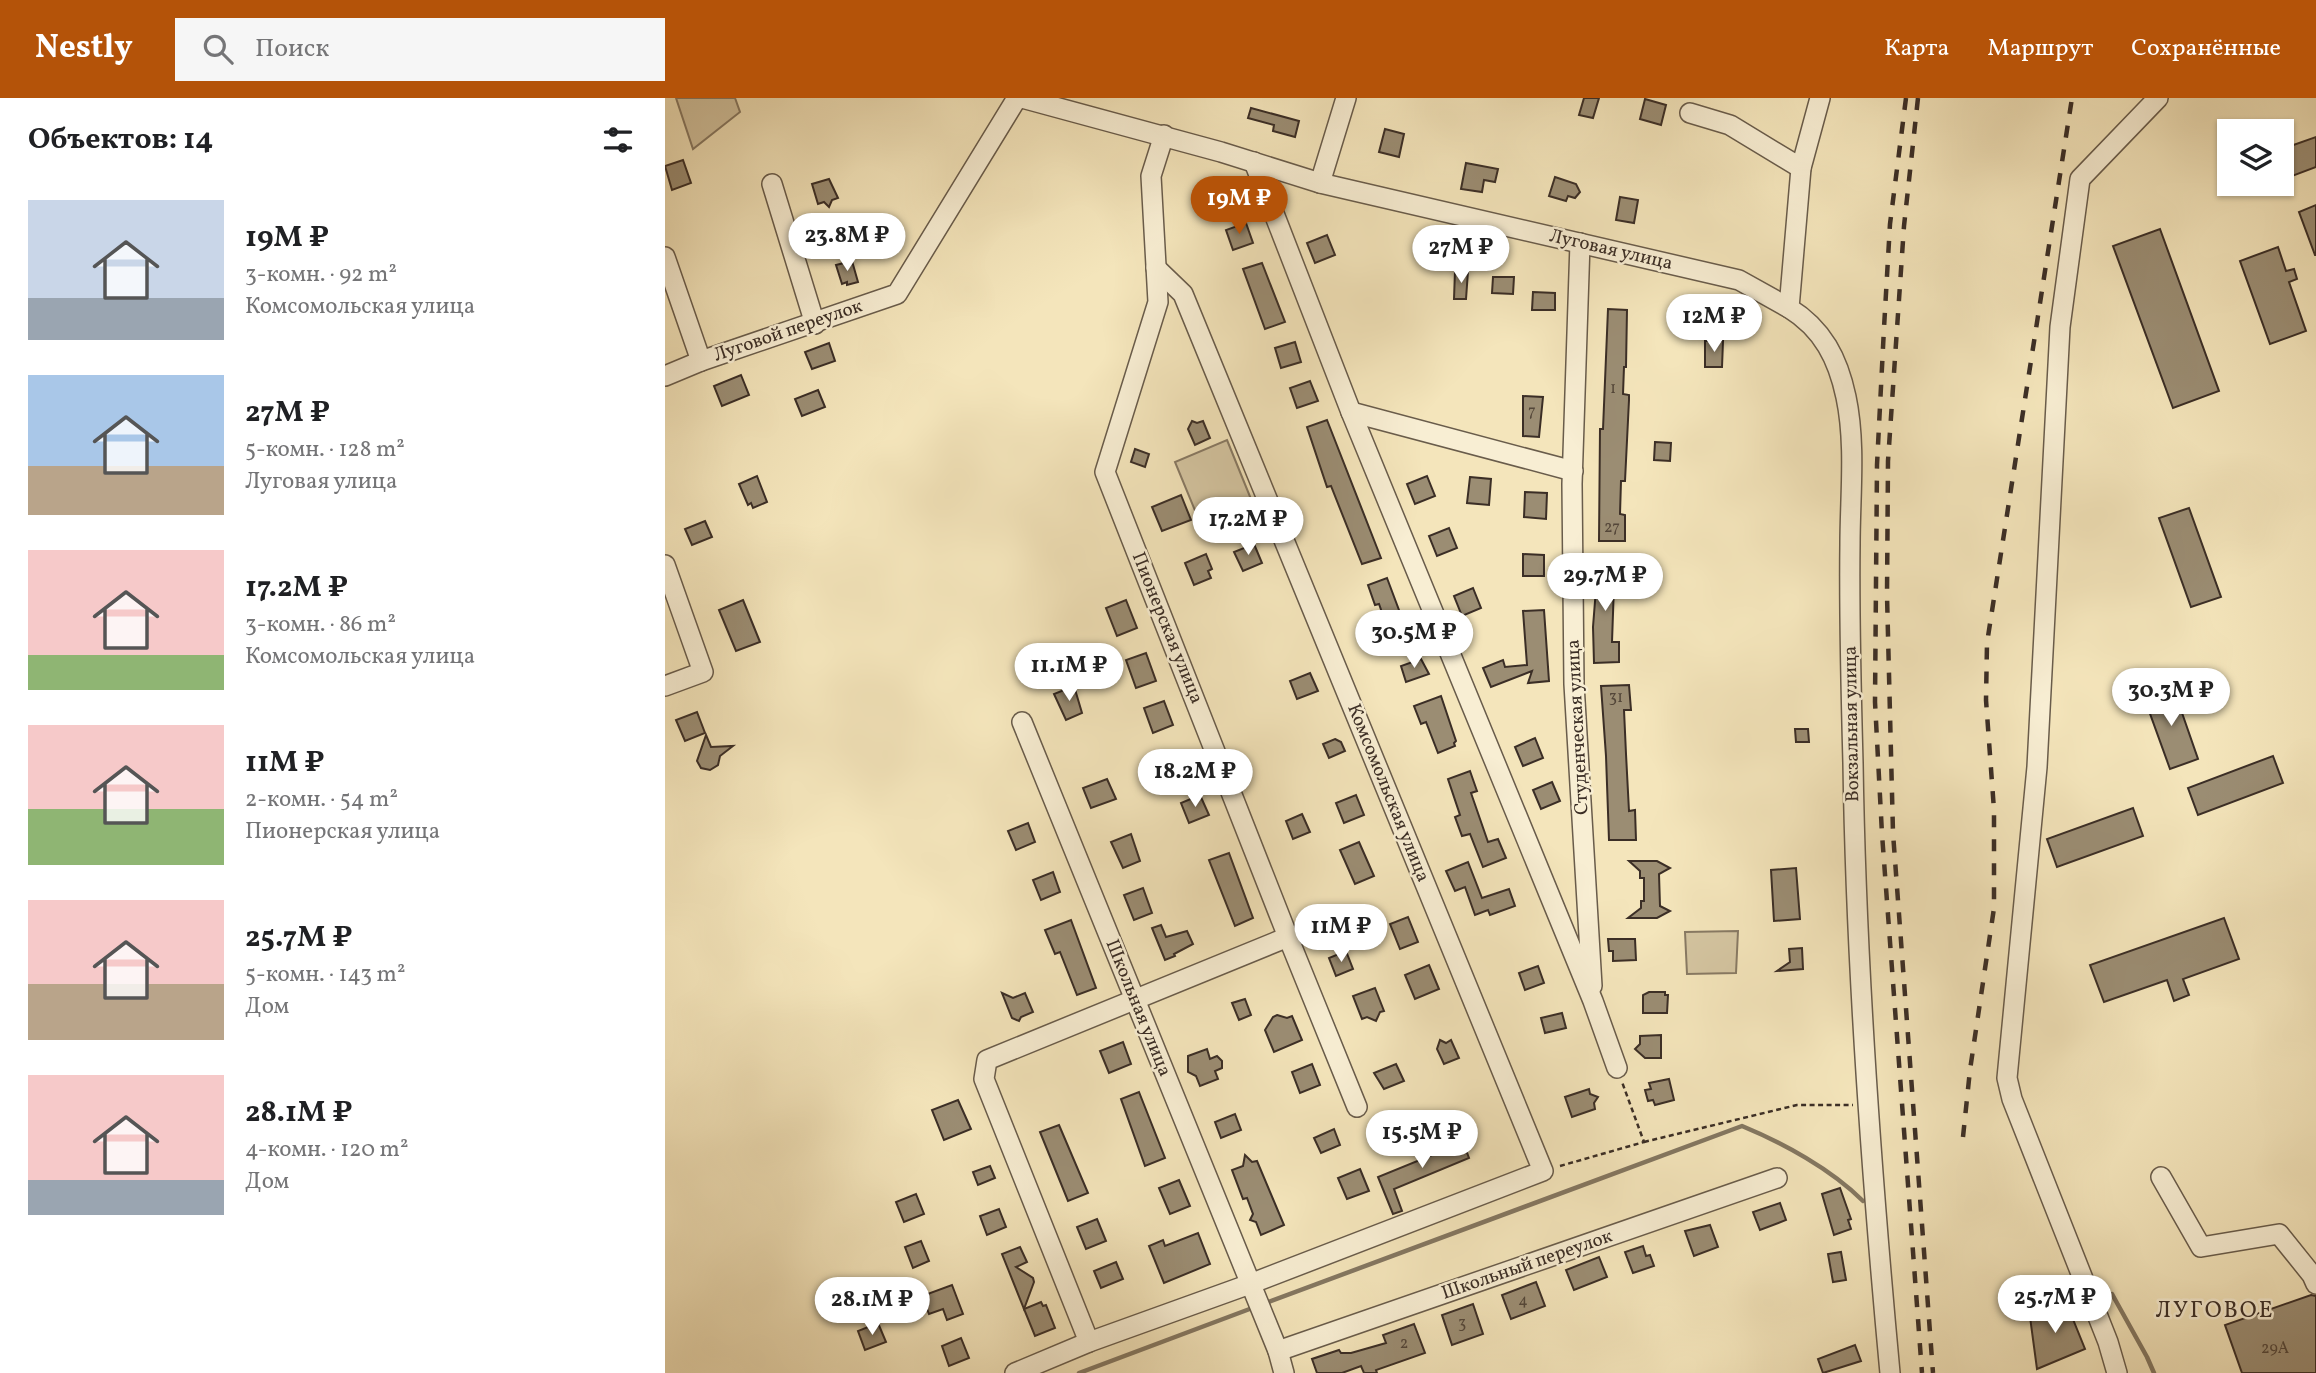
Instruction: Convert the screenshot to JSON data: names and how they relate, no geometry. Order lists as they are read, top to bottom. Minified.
{"streets":{"street":["Луговая улица","Луговой переулок","Пионерская улица","Вокзальная улица","Студенческая улица","Комсомольская улица","Школьная улица","Школьный переулок"]},"crossings":[["Луговая улица","Луговой переулок"],["Луговая улица","Пионерская улица"],["Луговая улица","Вокзальная улица"],["Луговая улица","Студенческая улица"],["Пионерская улица","Комсомольская улица"],["Школьная улица","Школьный переулок"]],"districts":["ЛУГОВОЕ"],"house_numbers":["1","7","27","31","4","3","2","29А"],"page":{"header":"Nestly","search":"Поиск","nav":["Карта","Маршрут","Сохранённые"],"heading":"Объектов: 14","price":["19M ₽","23.8M ₽","27M ₽","12M ₽","17.2M ₽","29.7M ₽","30.5M ₽","11.1M ₽","30.3M ₽","18.2M ₽","11M ₽","15.5M ₽","25.7M ₽","28.1M ₽"],"list":[{"name":"19M ₽","note":"3-комн. · 92 m² · Комсомольская улица"},{"name":"27M ₽","note":"5-комн. · 128 m² · Луговая улица"},{"name":"17.2M ₽","note":"3-комн. · 86 m² · Комсомольская улица"},{"name":"11M ₽","note":"2-комн. · 54 m² · Пионерская улица"},{"name":"25.7M ₽","note":"5-комн. · 143 m² · Дом"},{"name":"28.1M ₽","note":"4-комн. · 120 m² · Дом"}]}}
